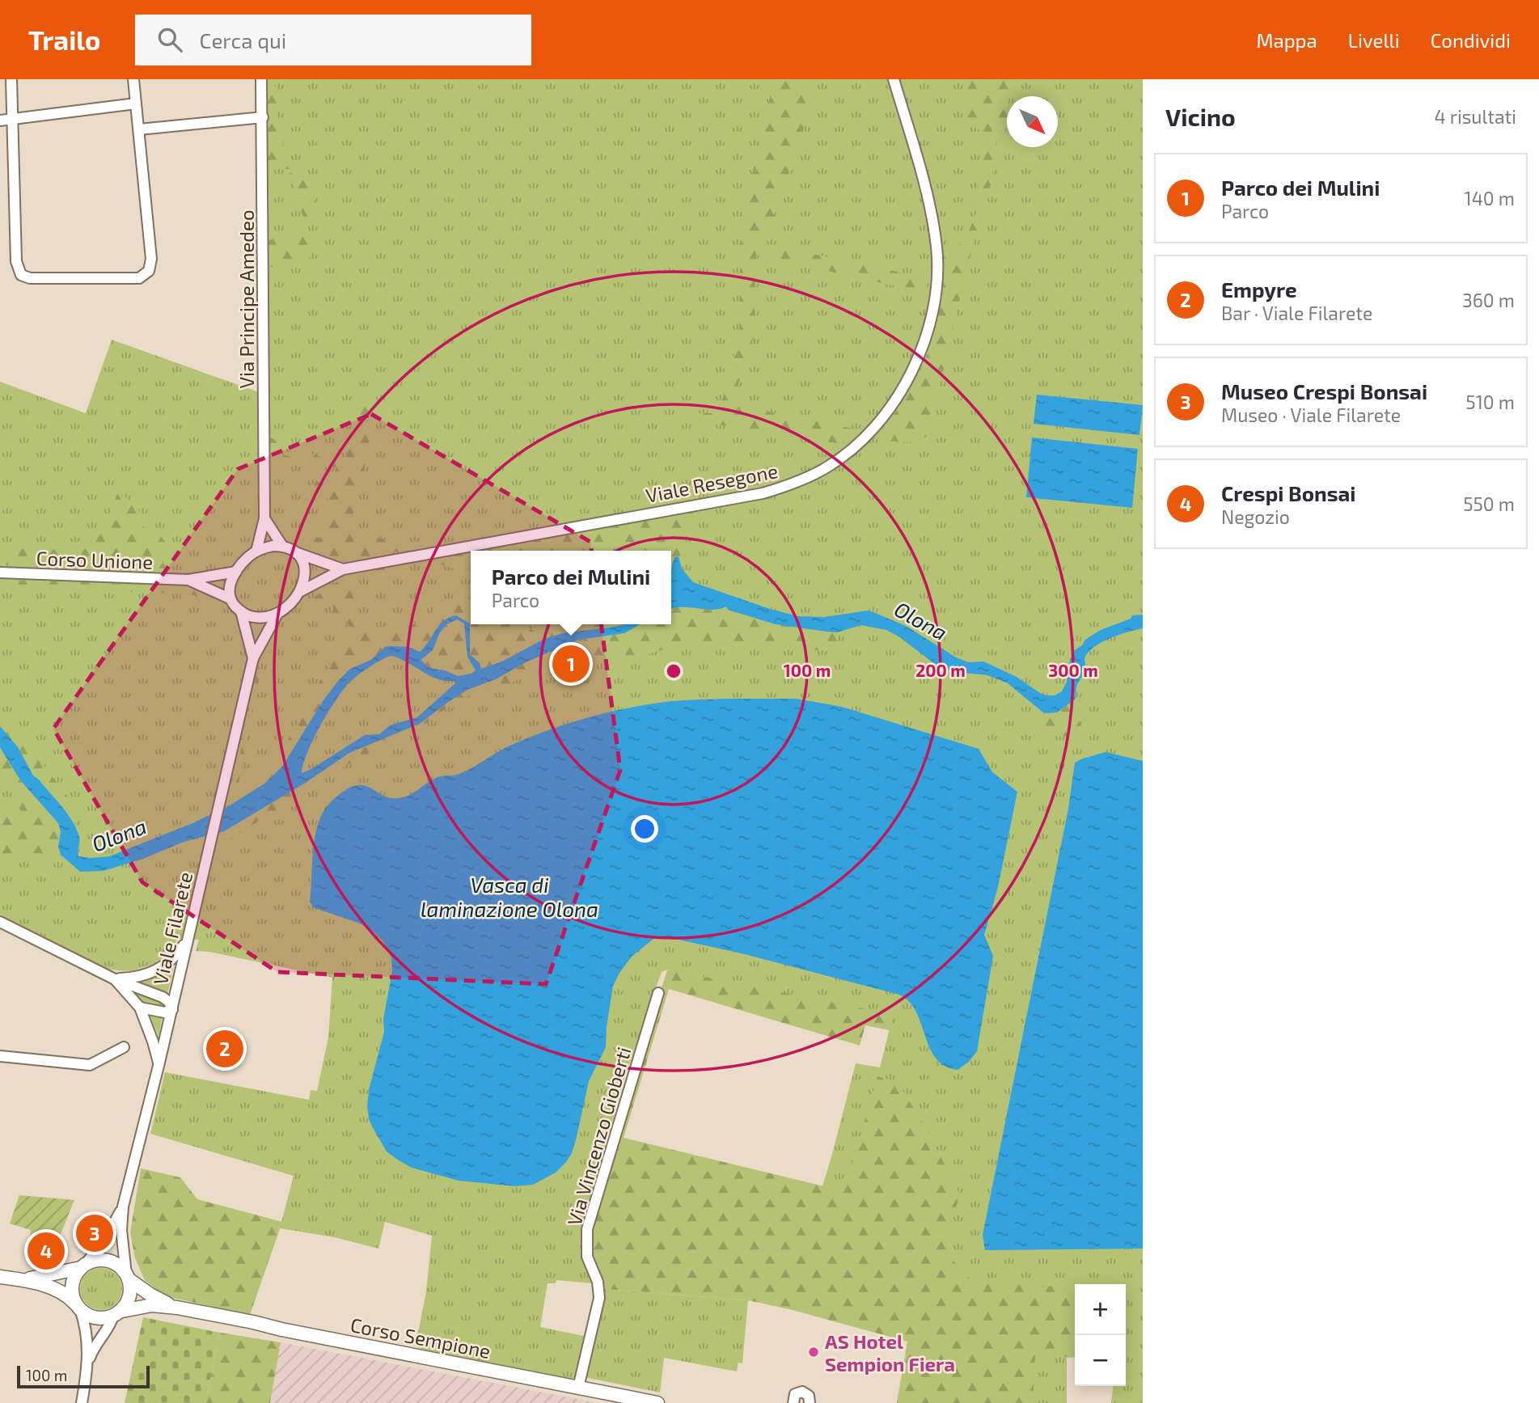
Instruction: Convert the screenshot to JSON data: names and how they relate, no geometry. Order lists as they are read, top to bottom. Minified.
{"streets":{"main road":["Corso Sempione"],"street":["Via Principe Amedeo","Viale Resegone","Corso Unione","Viale Filarete","Via Vincenzo Gioberti"]},"crossings":[["Via Principe Amedeo","Viale Resegone"],["Via Principe Amedeo","Corso Unione"],["Via Principe Amedeo","Viale Filarete"],["Viale Resegone","Corso Unione"],["Viale Resegone","Viale Filarete"],["Corso Unione","Viale Filarete"],["Viale Filarete","Corso Sempione"],["Via Vincenzo Gioberti","Corso Sempione"]],"water":["Olona","Vasca di laminazione Olona"],"places":["AS Hotel Sempion Fiera"],"scale_bar":"100 m","north":"bottom right","page":{"header":"Trailo","search":"Cerca qui","nav":["Mappa","Livelli","Condividi"],"heading":["Vicino","4 risultati"],"list":[{"mark":"1","name":"Parco dei Mulini","note":"Parco","value":"140 m"},{"mark":"2","name":"Empyre","note":"Bar · Viale Filarete","value":"360 m"},{"mark":"3","name":"Museo Crespi Bonsai","note":"Museo · Viale Filarete","value":"510 m"},{"mark":"4","name":"Crespi Bonsai","note":"Negozio","value":"550 m"}],"popup":["Parco dei Mulini","Parco"],"pins":["1","2","3","4"],"map_buttons":["+","−"],"scale":"100 m"},"rings":["100 m","200 m","300 m"]}
